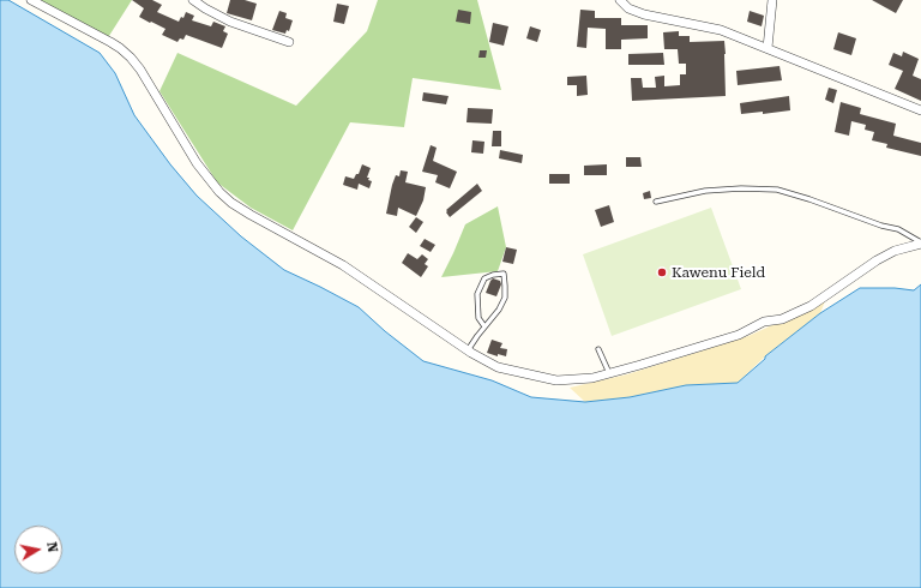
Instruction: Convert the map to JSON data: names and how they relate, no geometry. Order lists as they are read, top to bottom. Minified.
{"places":["Kawenu Field"],"north":"right"}
